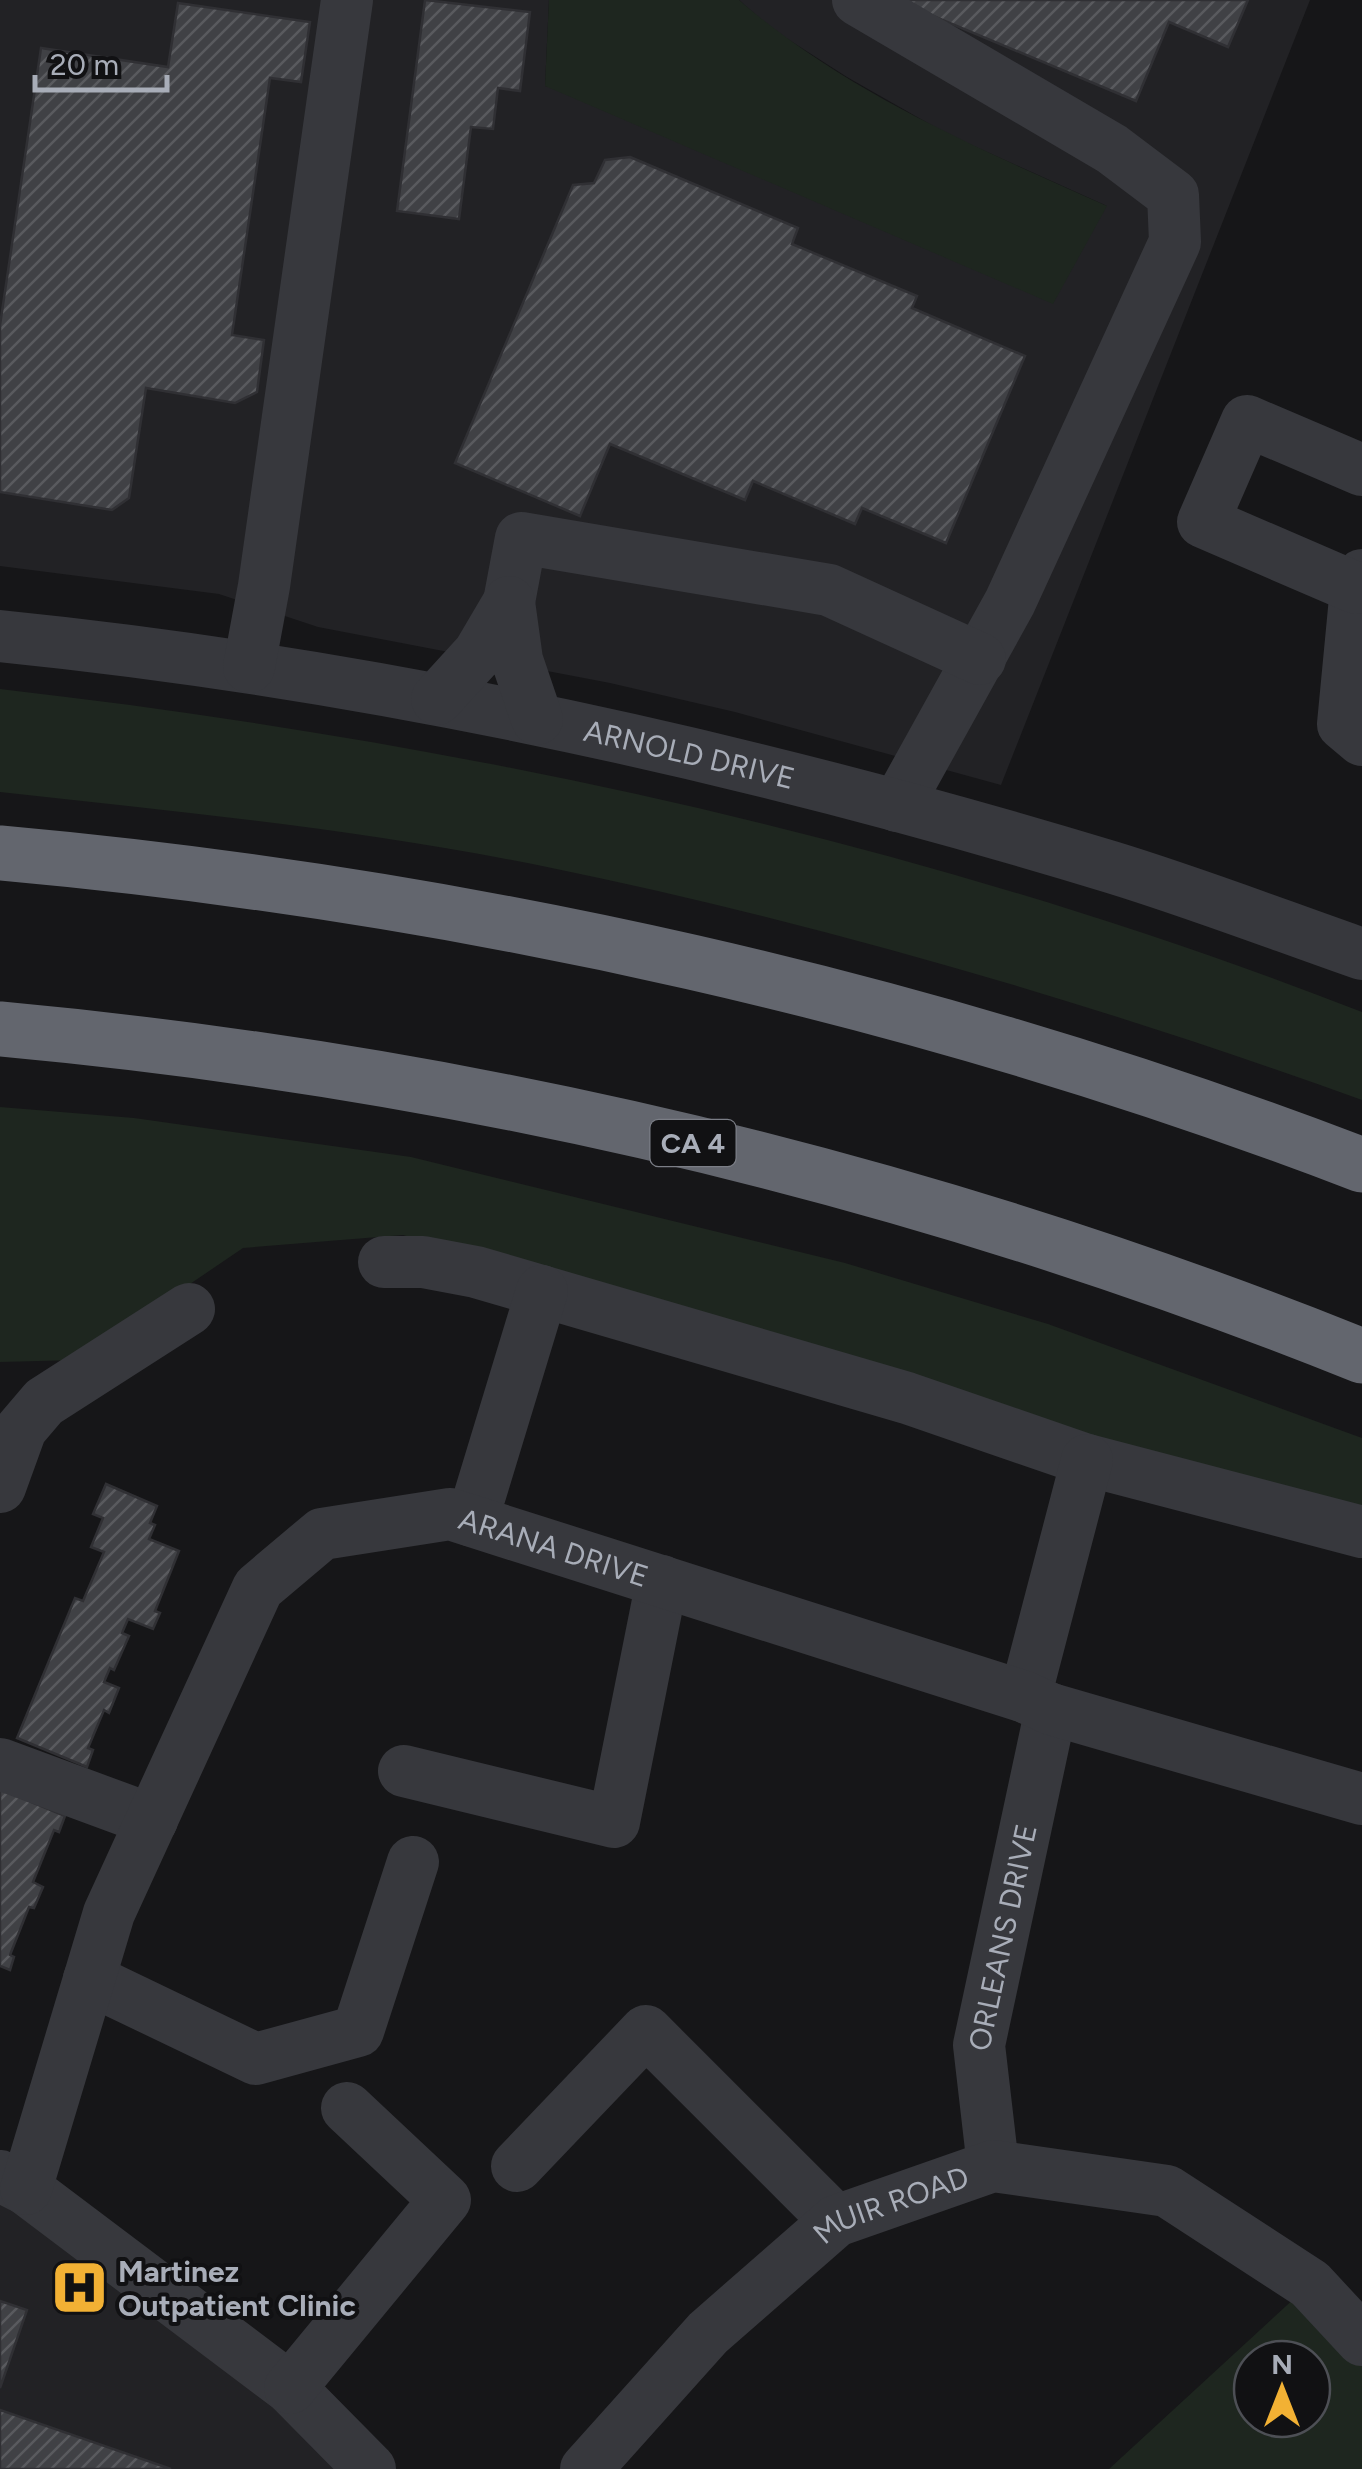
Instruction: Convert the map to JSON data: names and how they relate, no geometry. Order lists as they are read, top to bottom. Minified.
{"streets":{"highway":["CA 4"],"street":["ARNOLD DRIVE","ARANA DRIVE","ORLEANS DRIVE","MUIR ROAD"]},"crossings":[["ARANA DRIVE","ORLEANS DRIVE"],["ORLEANS DRIVE","MUIR ROAD"]],"places":{"hospital":["Martinez Outpatient Clinic"]},"scale_bar":"20 m","north":"top"}
